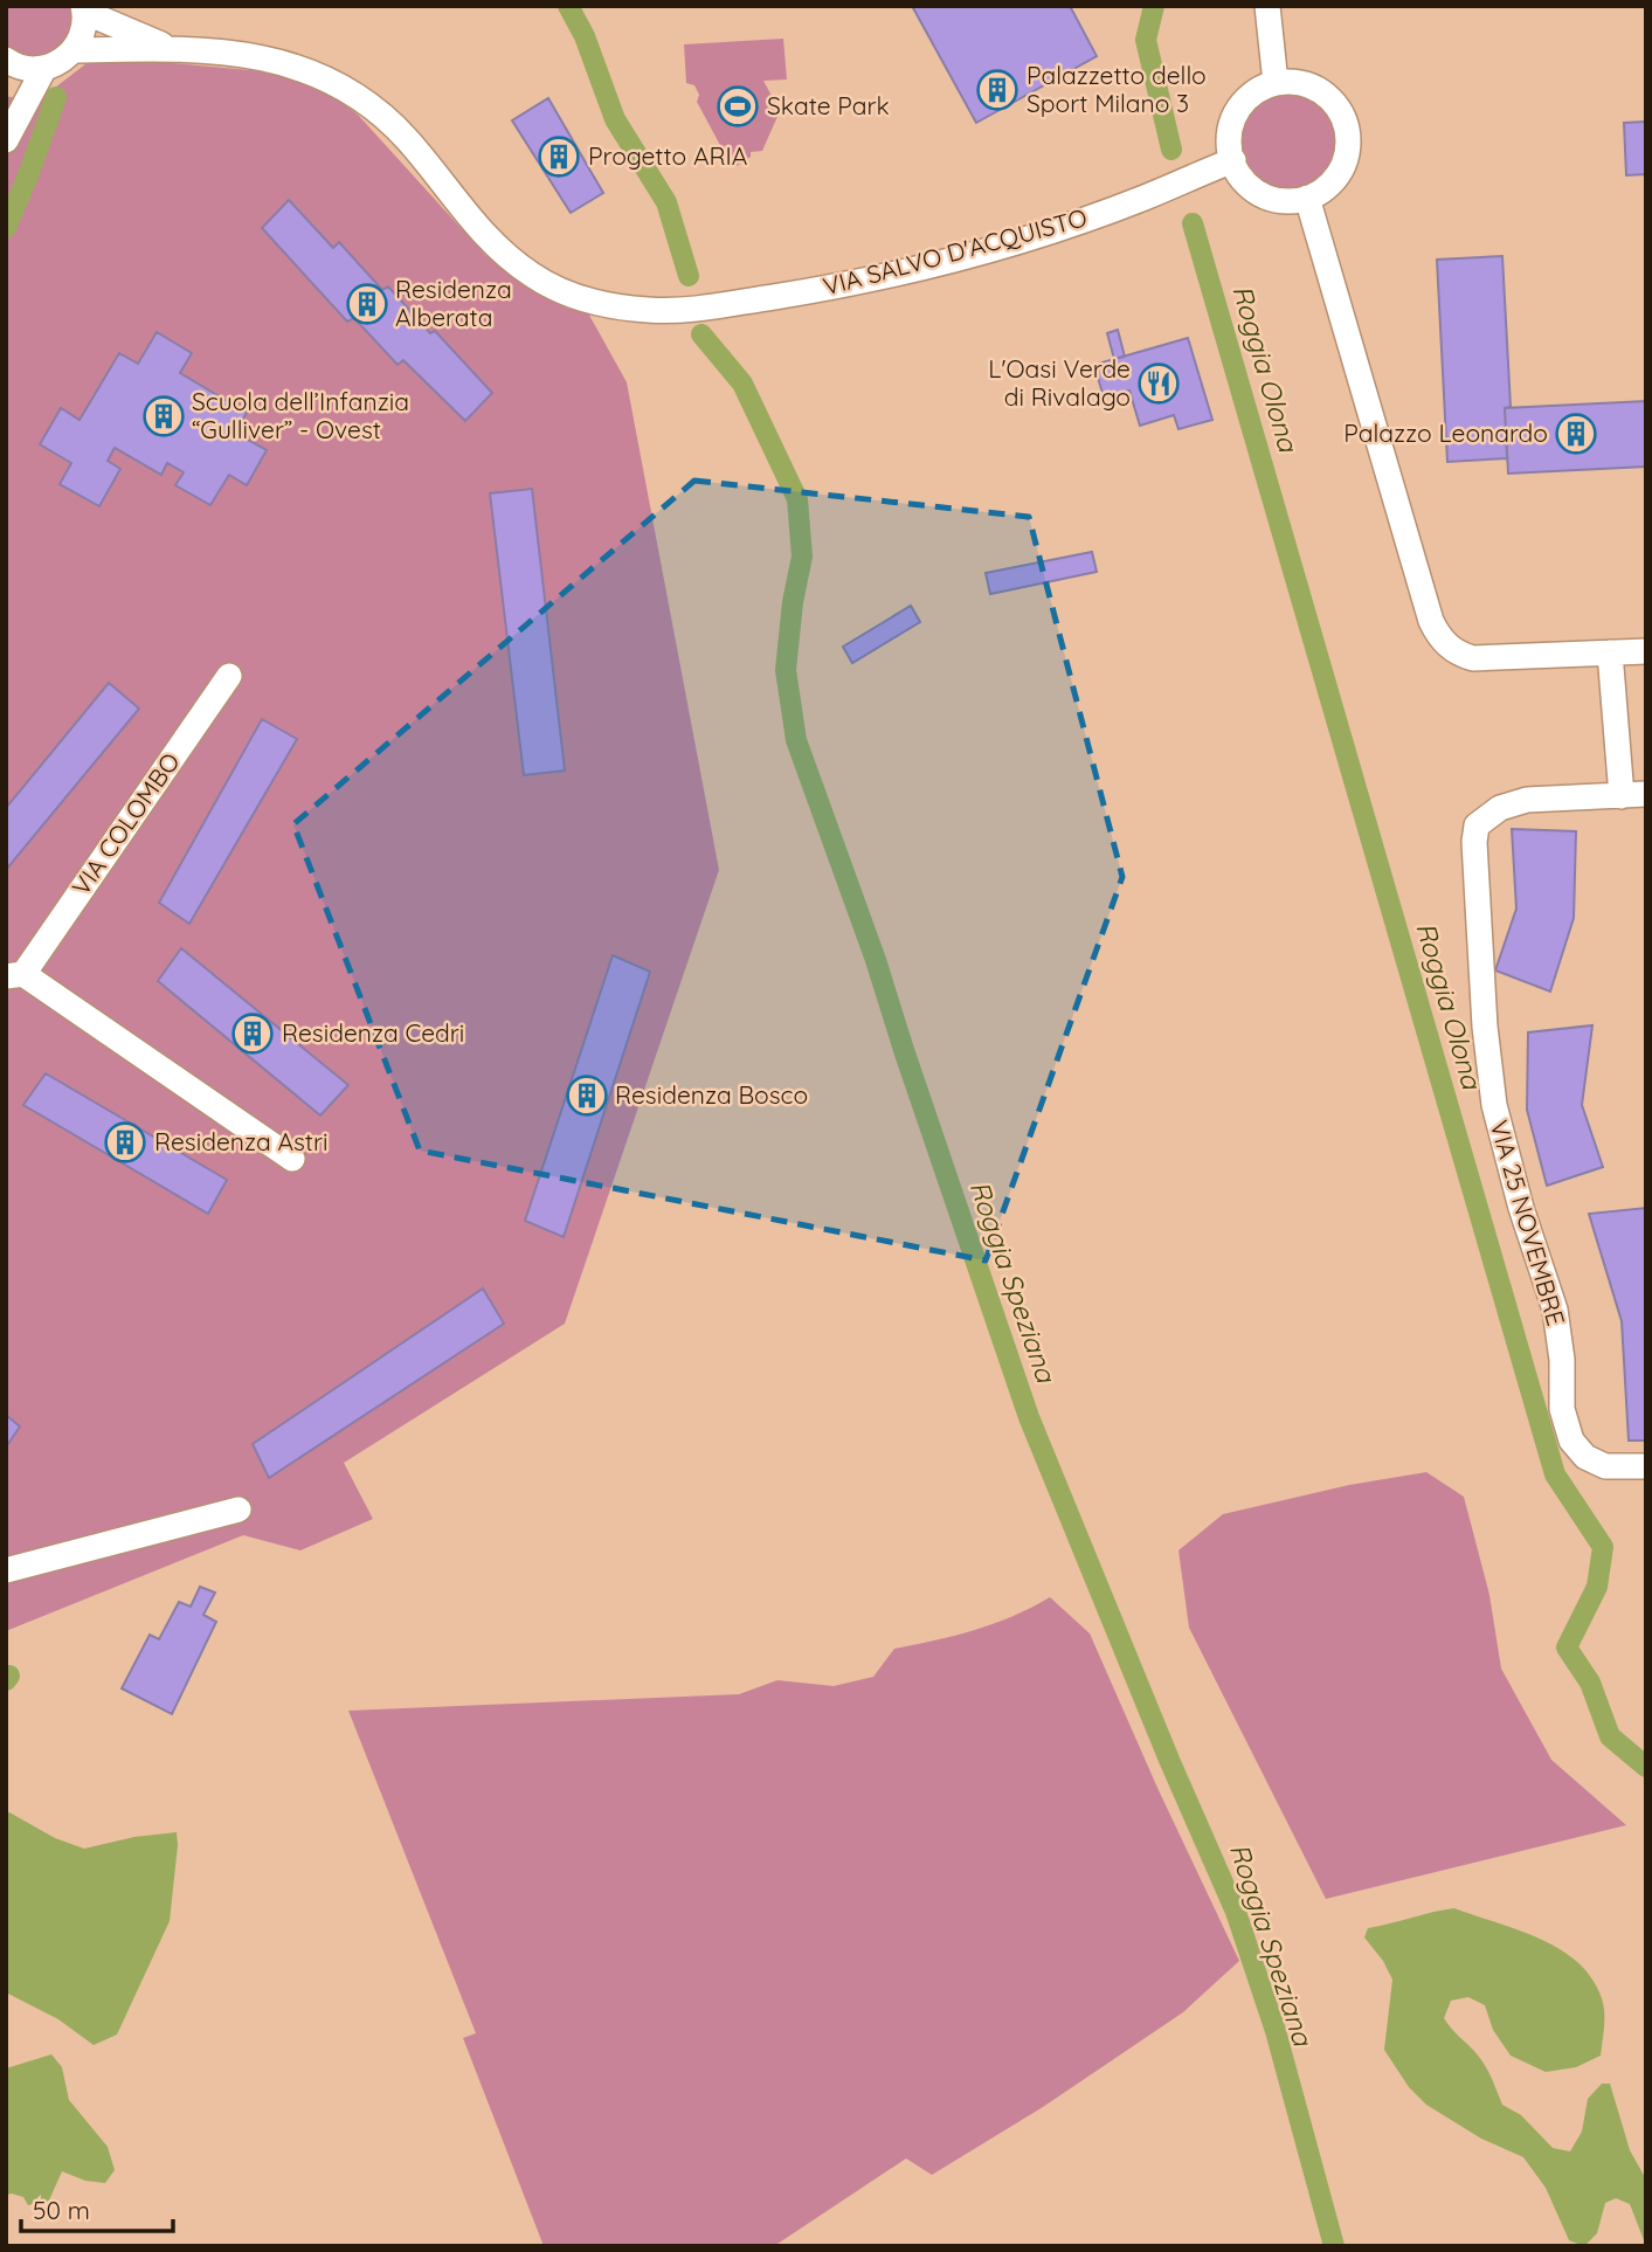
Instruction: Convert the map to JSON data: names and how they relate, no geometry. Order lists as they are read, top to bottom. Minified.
{"streets":{"street":["VIA SALVO D'ACQUISTO","VIA COLOMBO","VIA 25 NOVEMBRE"]},"water":["Roggia Olona","Roggia Speziana"],"places":{"building":["Palazzetto dello Sport Milano 3","Progetto ARIA","Residenza Alberata","Scuola dell’Infanzia “Gulliver” - Ovest","Palazzo Leonardo","Residenza Cedri","Residenza Bosco","Residenza Astri"],"sports":["Skate Park"],"restaurant":["L'Oasi Verde di Rivalago"]},"scale_bar":"50 m"}
